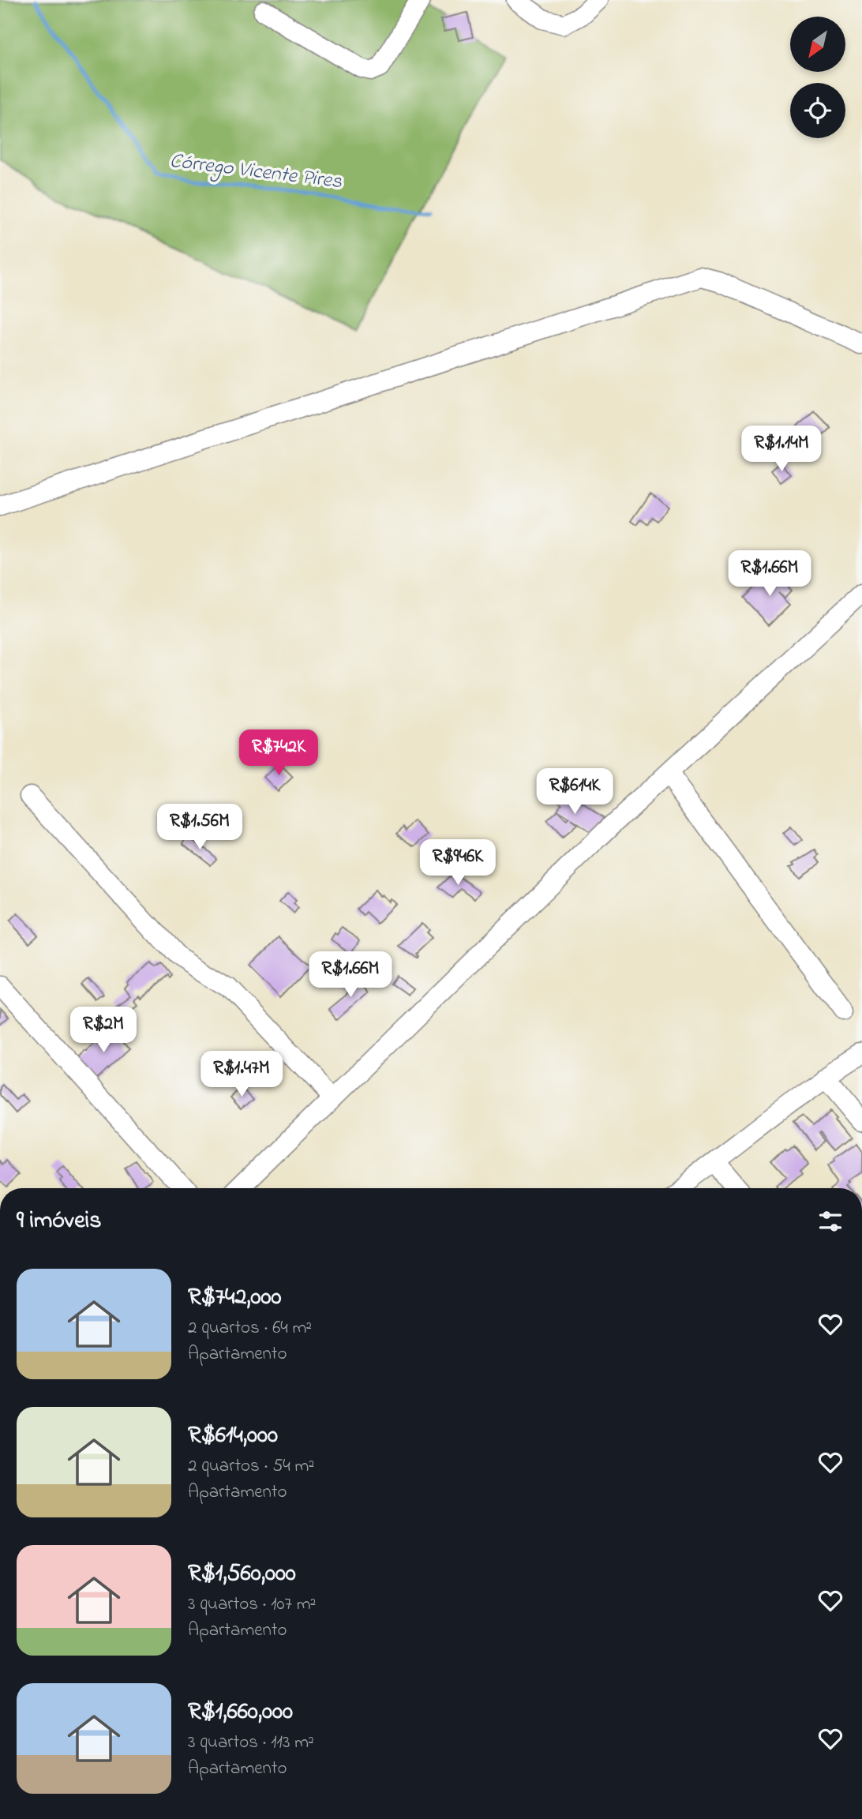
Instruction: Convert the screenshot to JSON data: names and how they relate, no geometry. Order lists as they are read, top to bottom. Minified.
{"water":["Córrego Vicente Pires"],"north":"bottom left","page":{"price":["R$1.14M","R$1.66M","R$742K","R$614K","R$1.56M","R$946K","R$1.66M","R$2M","R$1.47M"],"heading":"9 imóveis","list":[{"name":"R$742,000","note":"2 quartos · 64 m² · Apartamento"},{"name":"R$614,000","note":"2 quartos · 54 m² · Apartamento"},{"name":"R$1,560,000","note":"3 quartos · 107 m² · Apartamento"},{"name":"R$1,660,000","note":"3 quartos · 113 m² · Apartamento"}]}}
